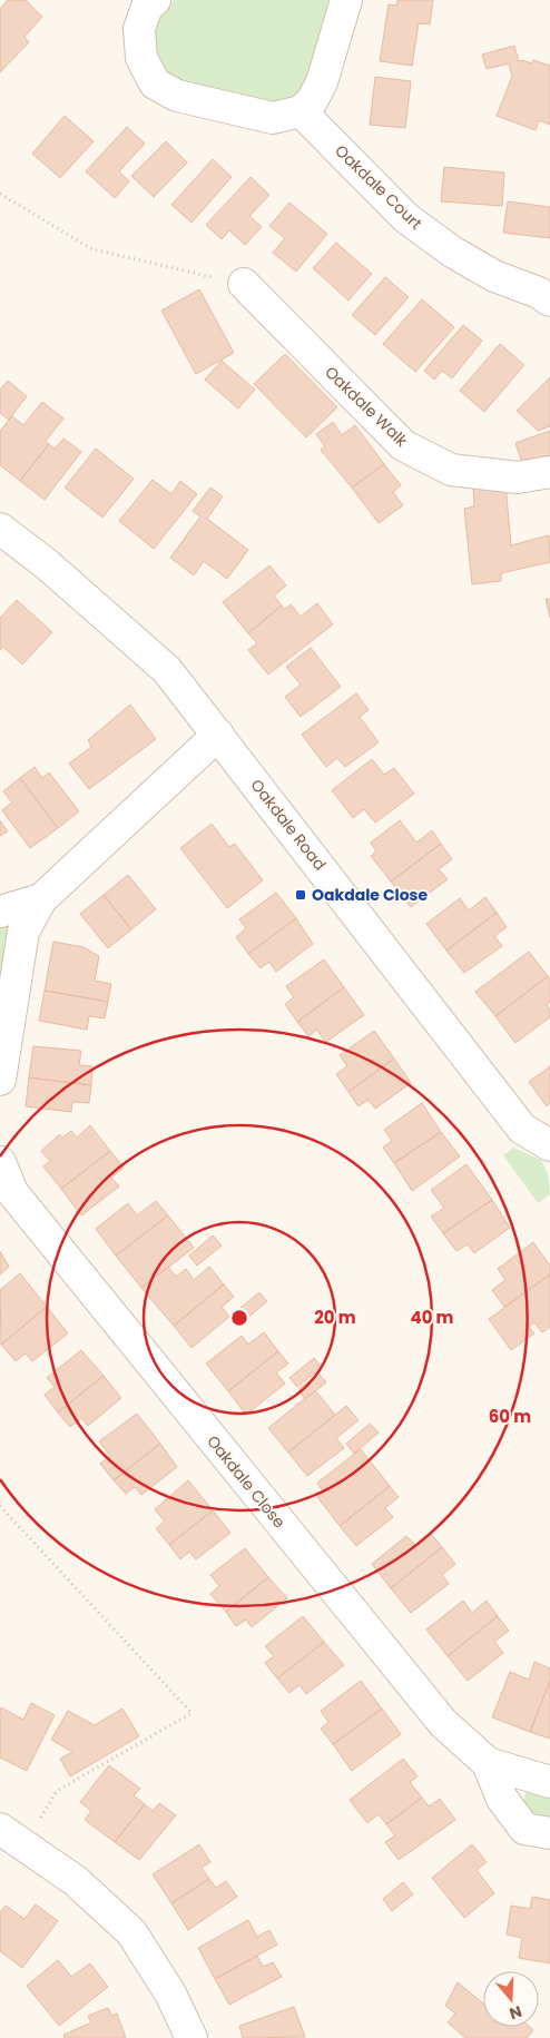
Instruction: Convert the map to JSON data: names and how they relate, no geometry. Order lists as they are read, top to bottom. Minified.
{"streets":{"street":["Oakdale Court","Oakdale Walk","Oakdale Road","Oakdale Close"]},"places":{"transit":["Oakdale Close"]},"north":"bottom","rings":["20 m","40 m","60 m"]}
